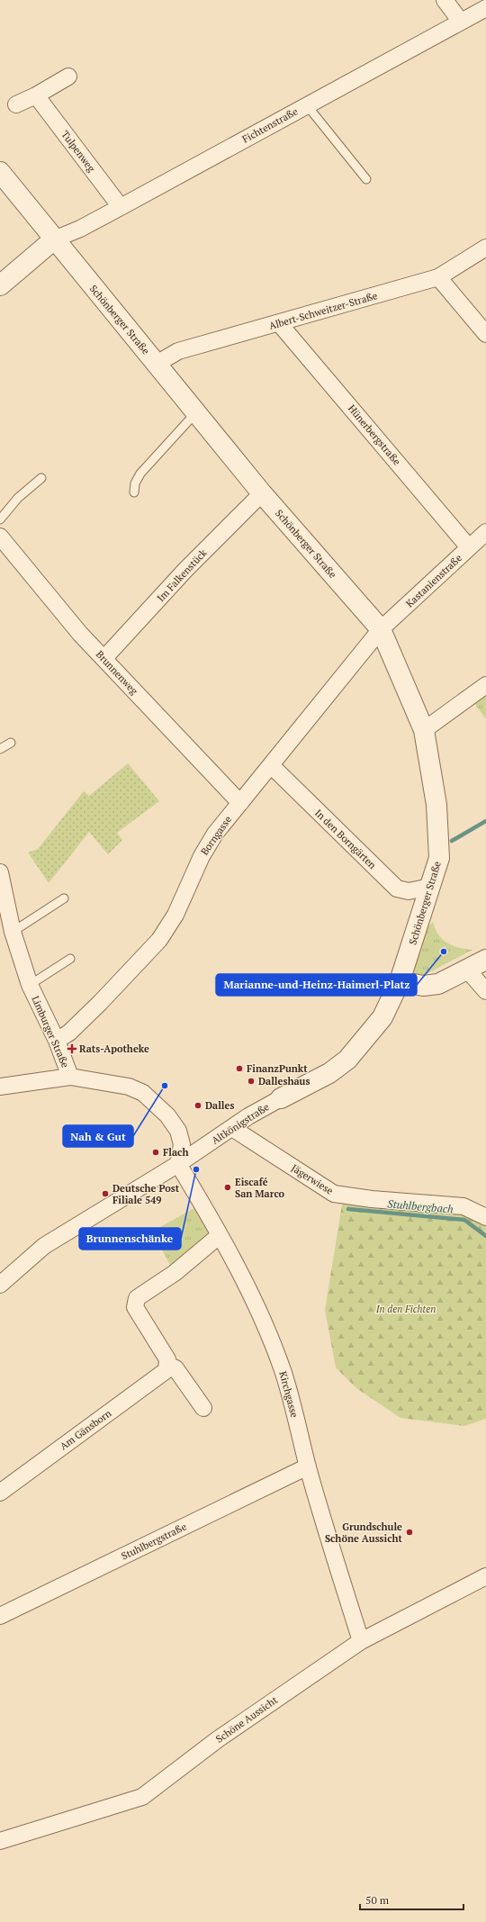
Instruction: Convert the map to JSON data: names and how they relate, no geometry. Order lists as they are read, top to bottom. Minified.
{"streets":{"street":["Fichtenstraße","Tulpenweg","Albert-Schweitzer-Straße","Schönberger Straße","Hünerbergstraße","Im Falkenstück","Kastanienstraße","Brunnenweg","Borngasse","In den Borngärten","Limburger Straße","Altkönigstraße","Jägerwiese","Kirchgasse","Am Gänsborn","Stuhlbergstraße","Schöne Aussicht"]},"crossings":[["Fichtenstraße","Tulpenweg"],["Fichtenstraße","Schönberger Straße"],["Albert-Schweitzer-Straße","Schönberger Straße"],["Albert-Schweitzer-Straße","Hünerbergstraße"],["Schönberger Straße","Im Falkenstück"],["Schönberger Straße","Kastanienstraße"],["Schönberger Straße","Borngasse"],["Schönberger Straße","In den Borngärten"],["Schönberger Straße","Altkönigstraße"],["Hünerbergstraße","Kastanienstraße"],["Im Falkenstück","Brunnenweg"],["Kastanienstraße","Borngasse"],["Brunnenweg","Borngasse"],["Borngasse","In den Borngärten"],["Borngasse","Limburger Straße"],["Limburger Straße","Altkönigstraße"],["Limburger Straße","Kirchgasse"],["Altkönigstraße","Jägerwiese"],["Altkönigstraße","Kirchgasse"],["Kirchgasse","Stuhlbergstraße"],["Kirchgasse","Schöne Aussicht"]],"water":["Stuhlbergbach"],"parks":["In den Fichten"],"places":{"other":["Marianne-und-Heinz-Haimerl-Platz","FinanzPunkt","Dalleshaus","Nah & Gut","Dalles","Flach","Brunnenschänke","Eiscafé San Marco","Deutsche Post Filiale 549","Grundschule Schöne Aussicht"],"health":["Rats-Apotheke"]},"scale_bar":"50 m"}
